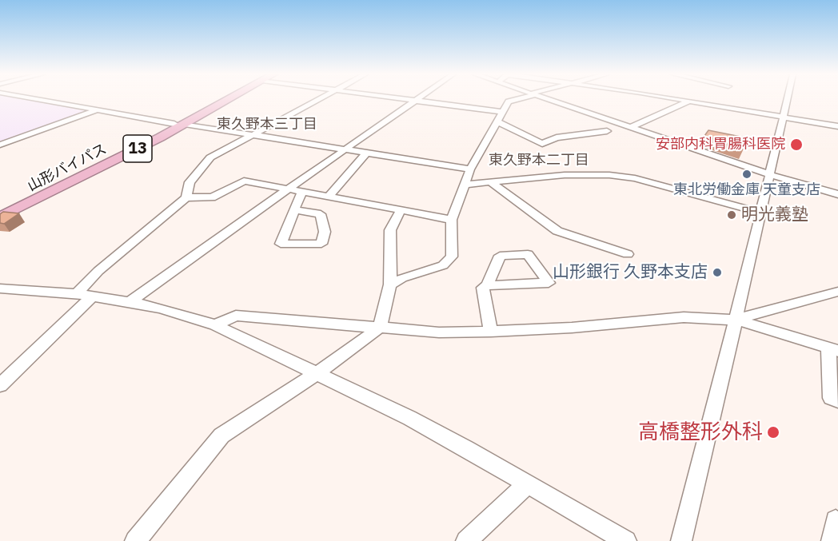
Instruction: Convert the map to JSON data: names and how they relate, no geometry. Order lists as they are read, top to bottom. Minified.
{"streets":{"highway":["13","山形バイパス"]},"districts":["東久野本三丁目","東久野本二丁目"],"places":["安部内科胃腸科医院","東北労働金庫 天童支店","明光義塾","山形銀行 久野本支店","高橋整形外科"]}
